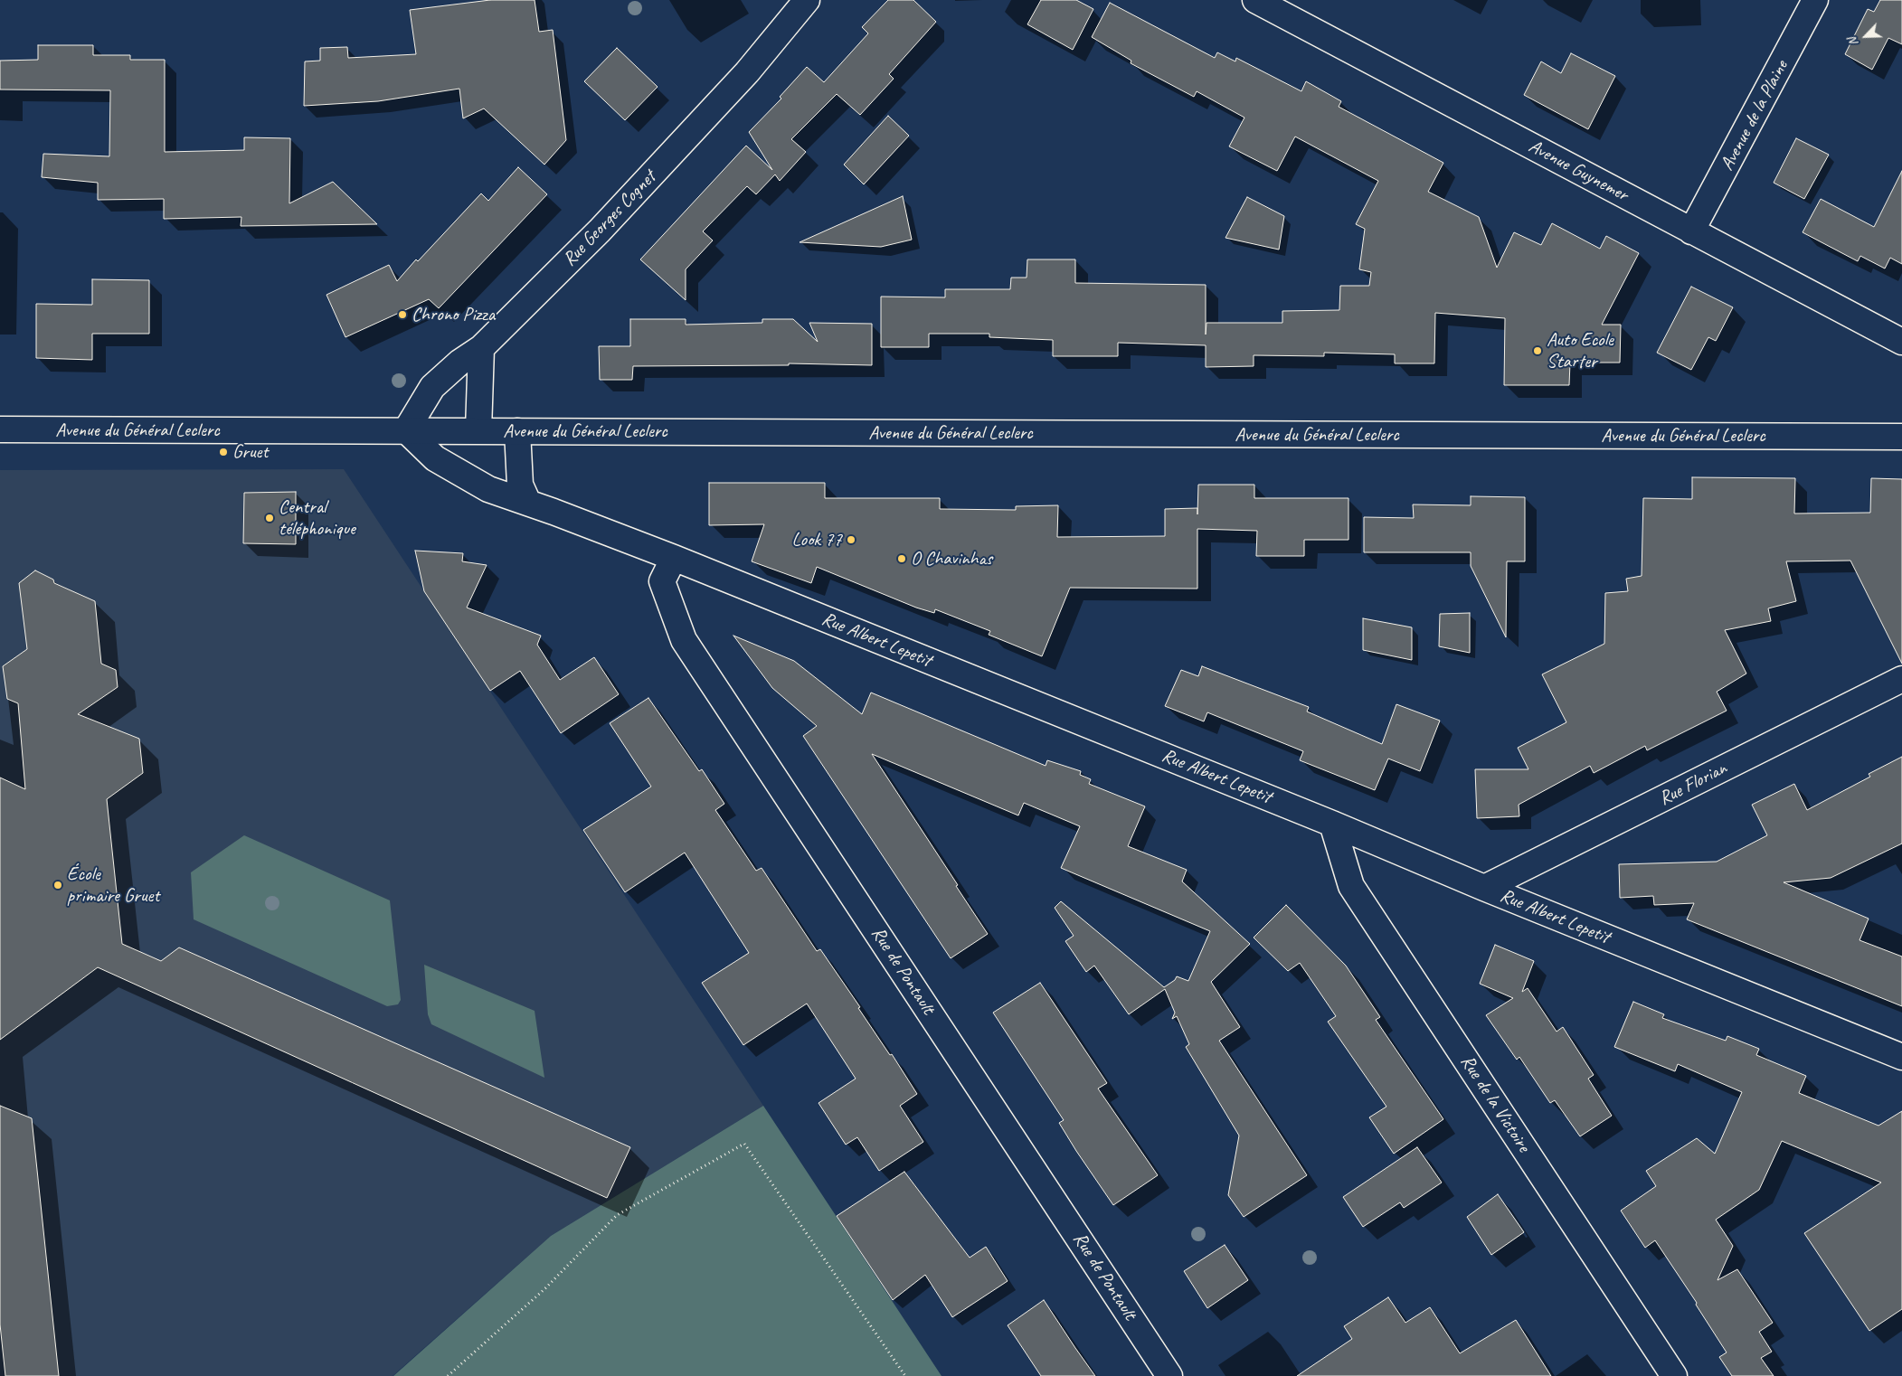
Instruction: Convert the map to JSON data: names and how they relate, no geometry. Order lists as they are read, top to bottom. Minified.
{"streets":{"street":["Avenue de la Plaine","Avenue Guynemer","Rue Georges Cognet","Avenue du Général Leclerc","Rue Albert Lepetit","Rue Florian","Rue de Pontault","Rue de la Victoire"]},"crossings":[["Avenue de la Plaine","Avenue Guynemer"],["Rue Georges Cognet","Avenue du Général Leclerc"],["Rue Georges Cognet","Rue Albert Lepetit"],["Avenue du Général Leclerc","Rue Albert Lepetit"],["Rue Albert Lepetit","Rue Florian"],["Rue Albert Lepetit","Rue de Pontault"],["Rue Albert Lepetit","Rue de la Victoire"]],"places":["Chrono Pizza","Auto Ecole Starter","Gruet","Central téléphonique","Look 77","O Chavinhas","École primaire Gruet"],"north":"bottom left"}
